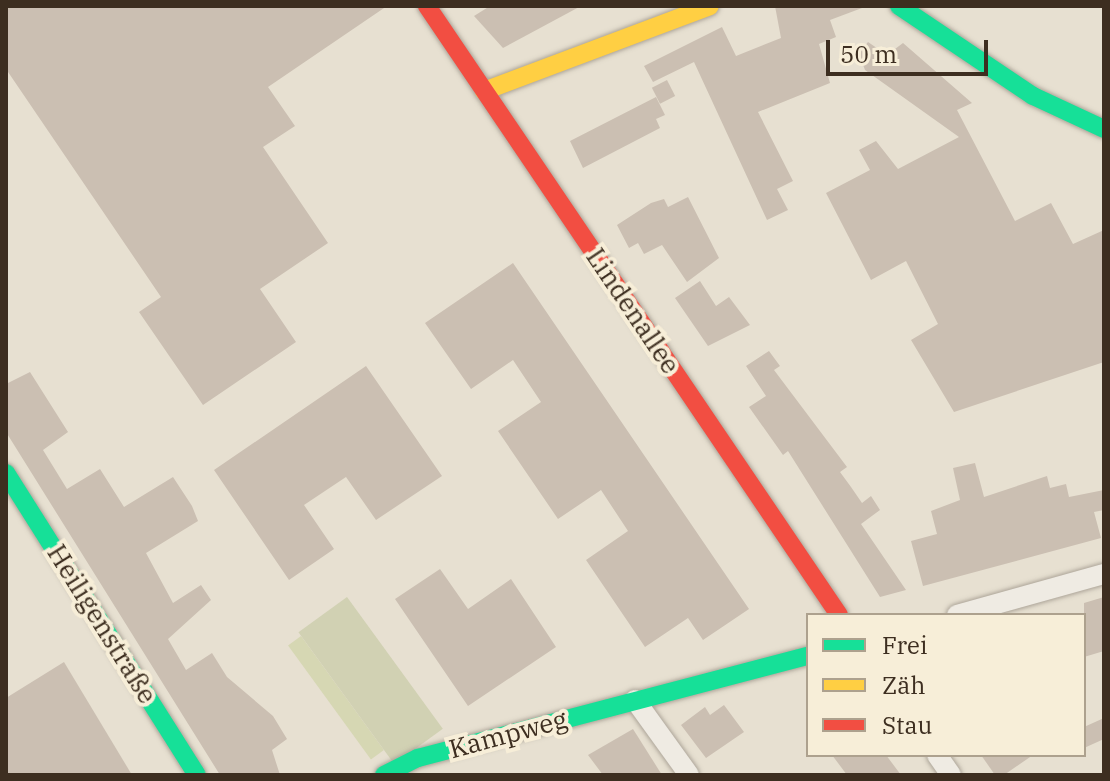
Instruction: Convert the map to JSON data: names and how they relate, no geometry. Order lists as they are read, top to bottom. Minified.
{"streets":{"street":["Lindenallee","Heiligenstraße","Kampweg"]},"legend":["Frei","Zäh","Stau"],"scale_bar":"50 m"}
